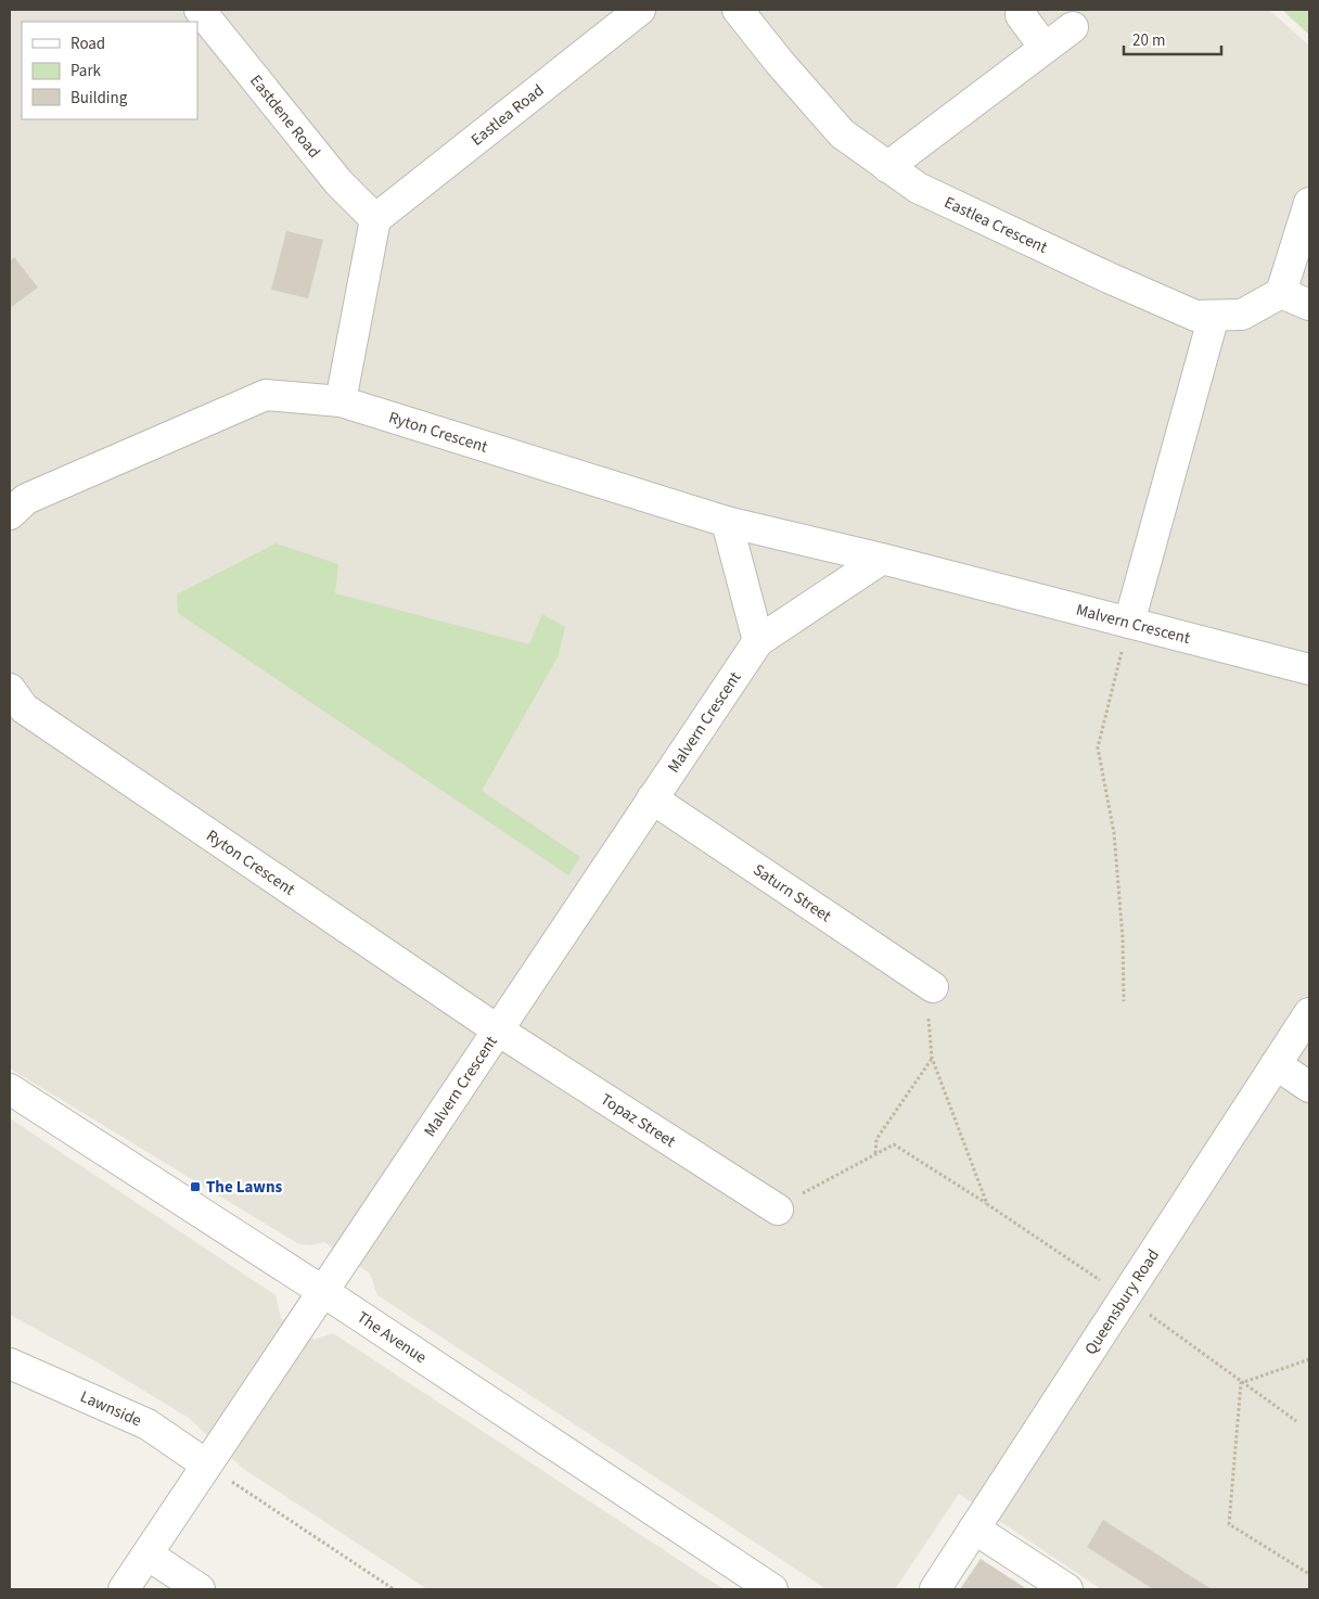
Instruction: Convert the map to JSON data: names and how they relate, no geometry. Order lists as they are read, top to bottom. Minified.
{"streets":{"street":["Eastlea Road","Eastdene Road","Eastlea Crescent","Ryton Crescent","Malvern Crescent","Saturn Street","Topaz Street","Queensbury Road","The Avenue","Lawnside"]},"crossings":[["Eastlea Road","Eastdene Road"],["Ryton Crescent","Malvern Crescent"],["Ryton Crescent","Topaz Street"],["Malvern Crescent","Saturn Street"],["Malvern Crescent","Topaz Street"],["Malvern Crescent","The Avenue"],["Malvern Crescent","Lawnside"]],"places":{"transit":["The Lawns"]},"legend":["Road","Park","Building"],"scale_bar":"20 m"}
